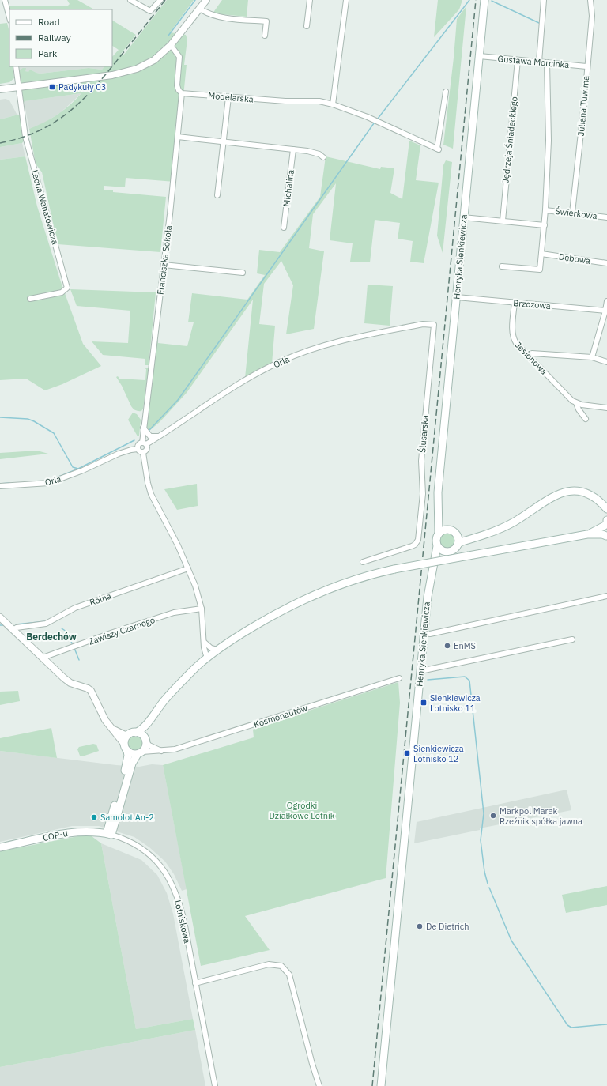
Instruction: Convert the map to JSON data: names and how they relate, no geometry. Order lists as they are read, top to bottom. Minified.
{"streets":{"main road":["Henryka Sienkiewicza","COP-u"],"street":["Gustawa Morcinka","Modelarska","Juliana Tuwima","Jędrzeja Śniadeckiego","Michalina","Leona Wanatowicza","Świerkowa","Dębowa","Franciszka Sokoła","Brzozowa","Jesionowa","Orla","Ślusarska","Rolna","Zawiszy Czarnego","Kosmonautów","Lotniskowa"]},"crossings":[["Gustawa Morcinka","Juliana Tuwima"],["Gustawa Morcinka","Jędrzeja Śniadeckiego"],["Gustawa Morcinka","Henryka Sienkiewicza"],["Modelarska","Franciszka Sokoła"],["Juliana Tuwima","Świerkowa"],["Henryka Sienkiewicza","Brzozowa"],["Franciszka Sokoła","Orla"],["Brzozowa","Jesionowa"],["Orla","Ślusarska"],["COP-u","Lotniskowa"]],"districts":["Berdechów"],"parks":["Ogródki Działkowe Lotnik"],"places":{"transit":["Padykuły 03","Sienkiewicza Lotnisko 11","Sienkiewicza Lotnisko 12"],"other":["EnMS","Markpol Marek Rzeźnik spółka jawna","Samolot An-2","De Dietrich"]},"legend":["Road","Railway","Park"]}
